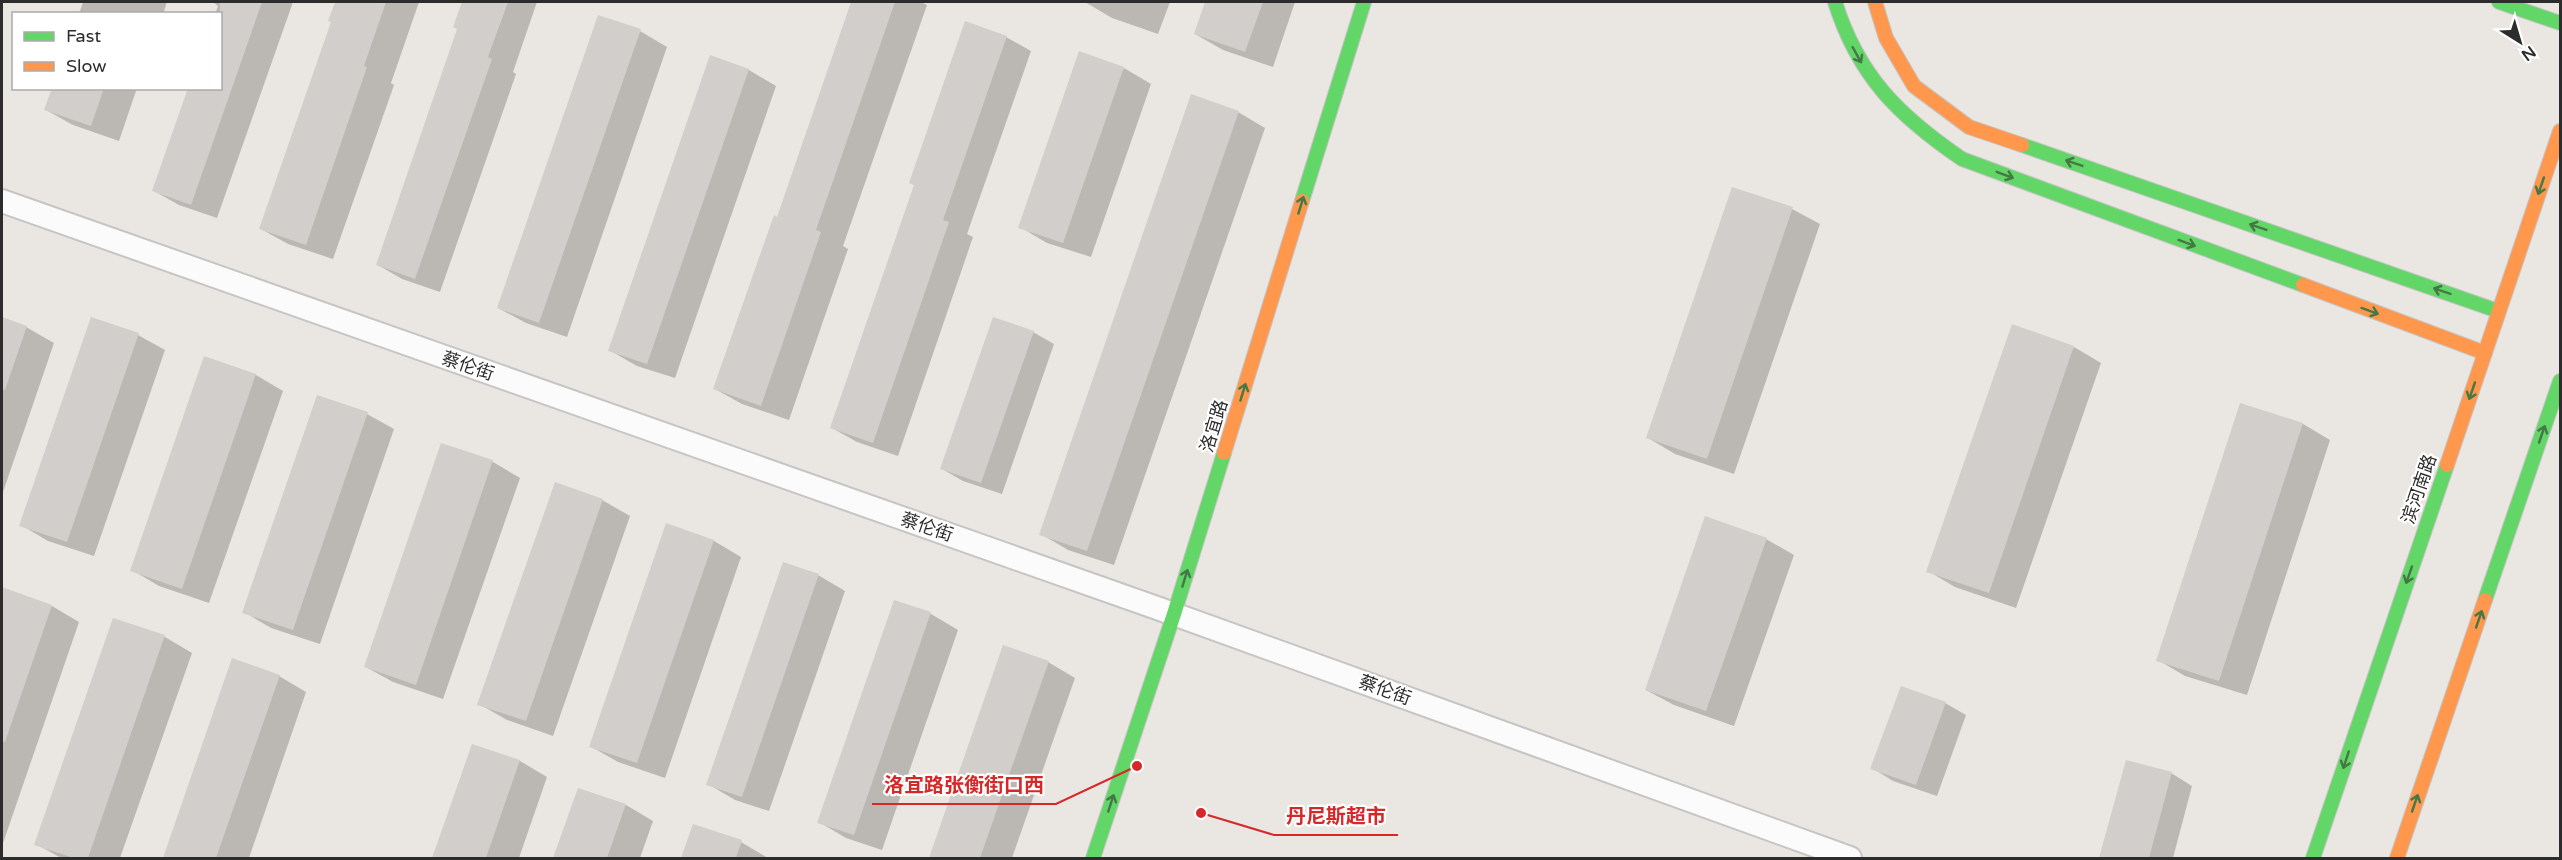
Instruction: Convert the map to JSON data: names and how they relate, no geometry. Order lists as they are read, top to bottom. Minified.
{"streets":{"main road":["洛宜路","滨河南路"],"street":["蔡伦街"]},"crossings":[["蔡伦街","洛宜路"]],"one_way":["洛宜路"],"places":["洛宜路张衡街口西","丹尼斯超市"],"legend":["Fast","Slow"],"north":"bottom right"}
